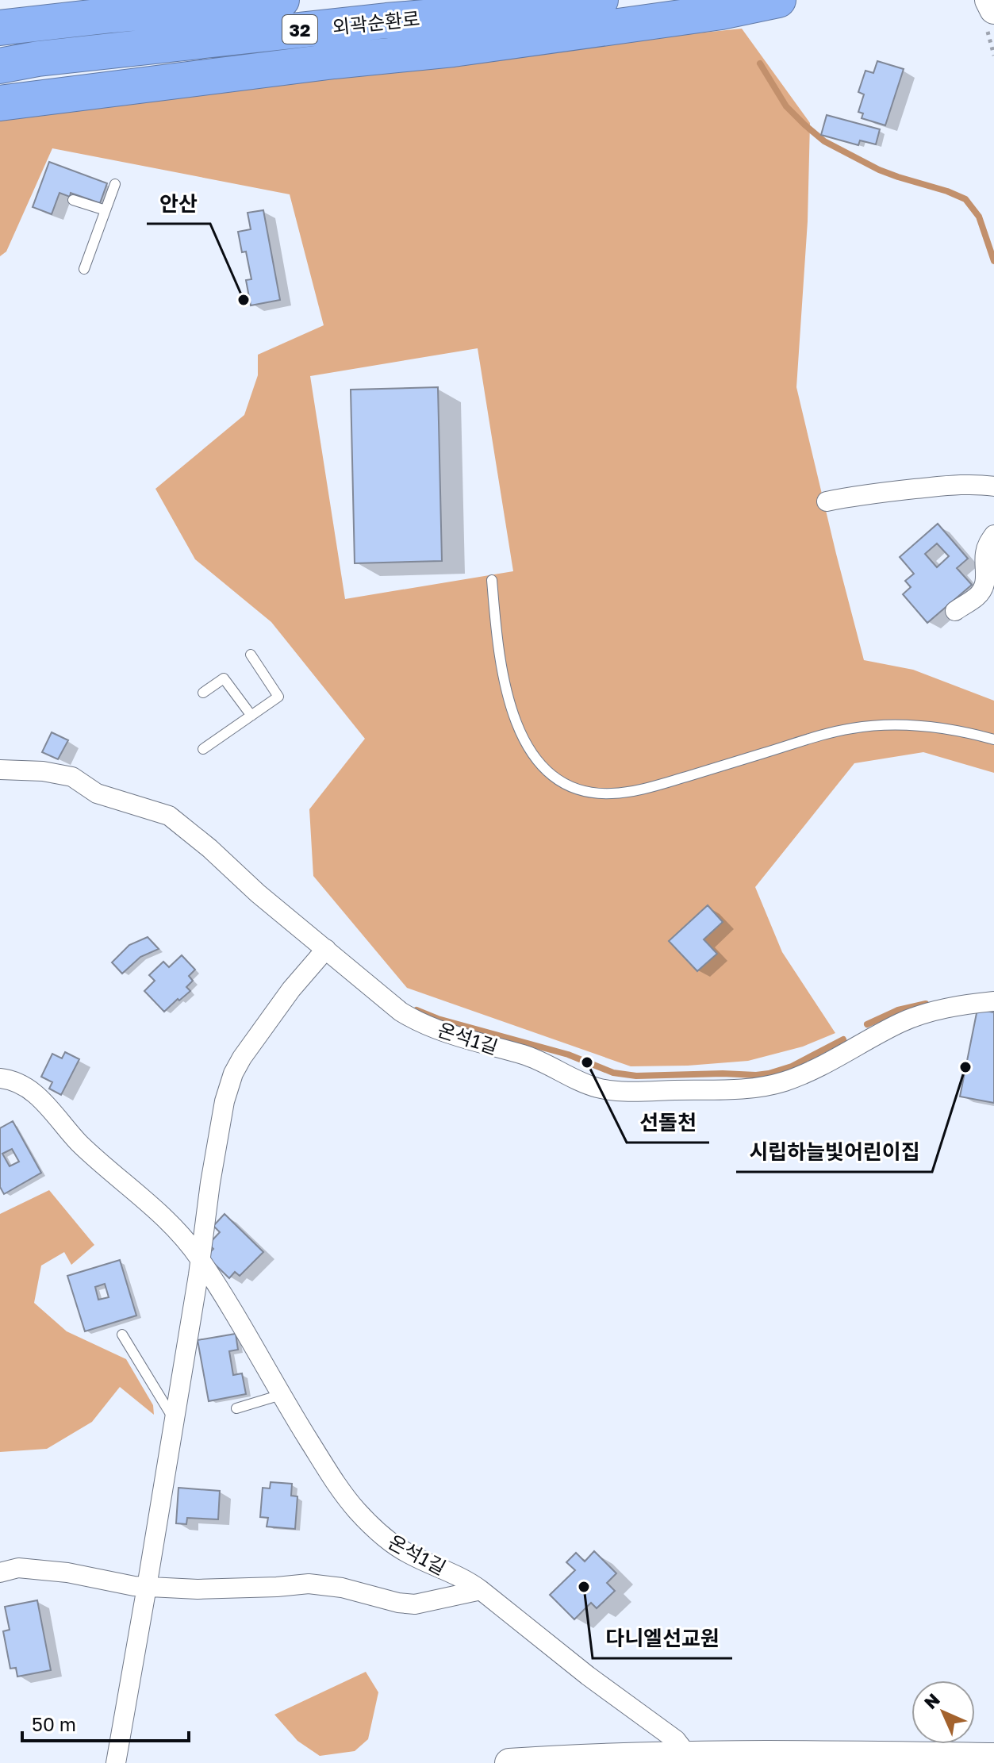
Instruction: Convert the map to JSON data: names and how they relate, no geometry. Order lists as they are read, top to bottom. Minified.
{"streets":{"highway":["외곽순환로","32"],"street":["온석1길"]},"places":["안산","선돌천","시립하늘빛어린이집","다니엘선교원"],"scale_bar":"50 m","north":"top left"}
